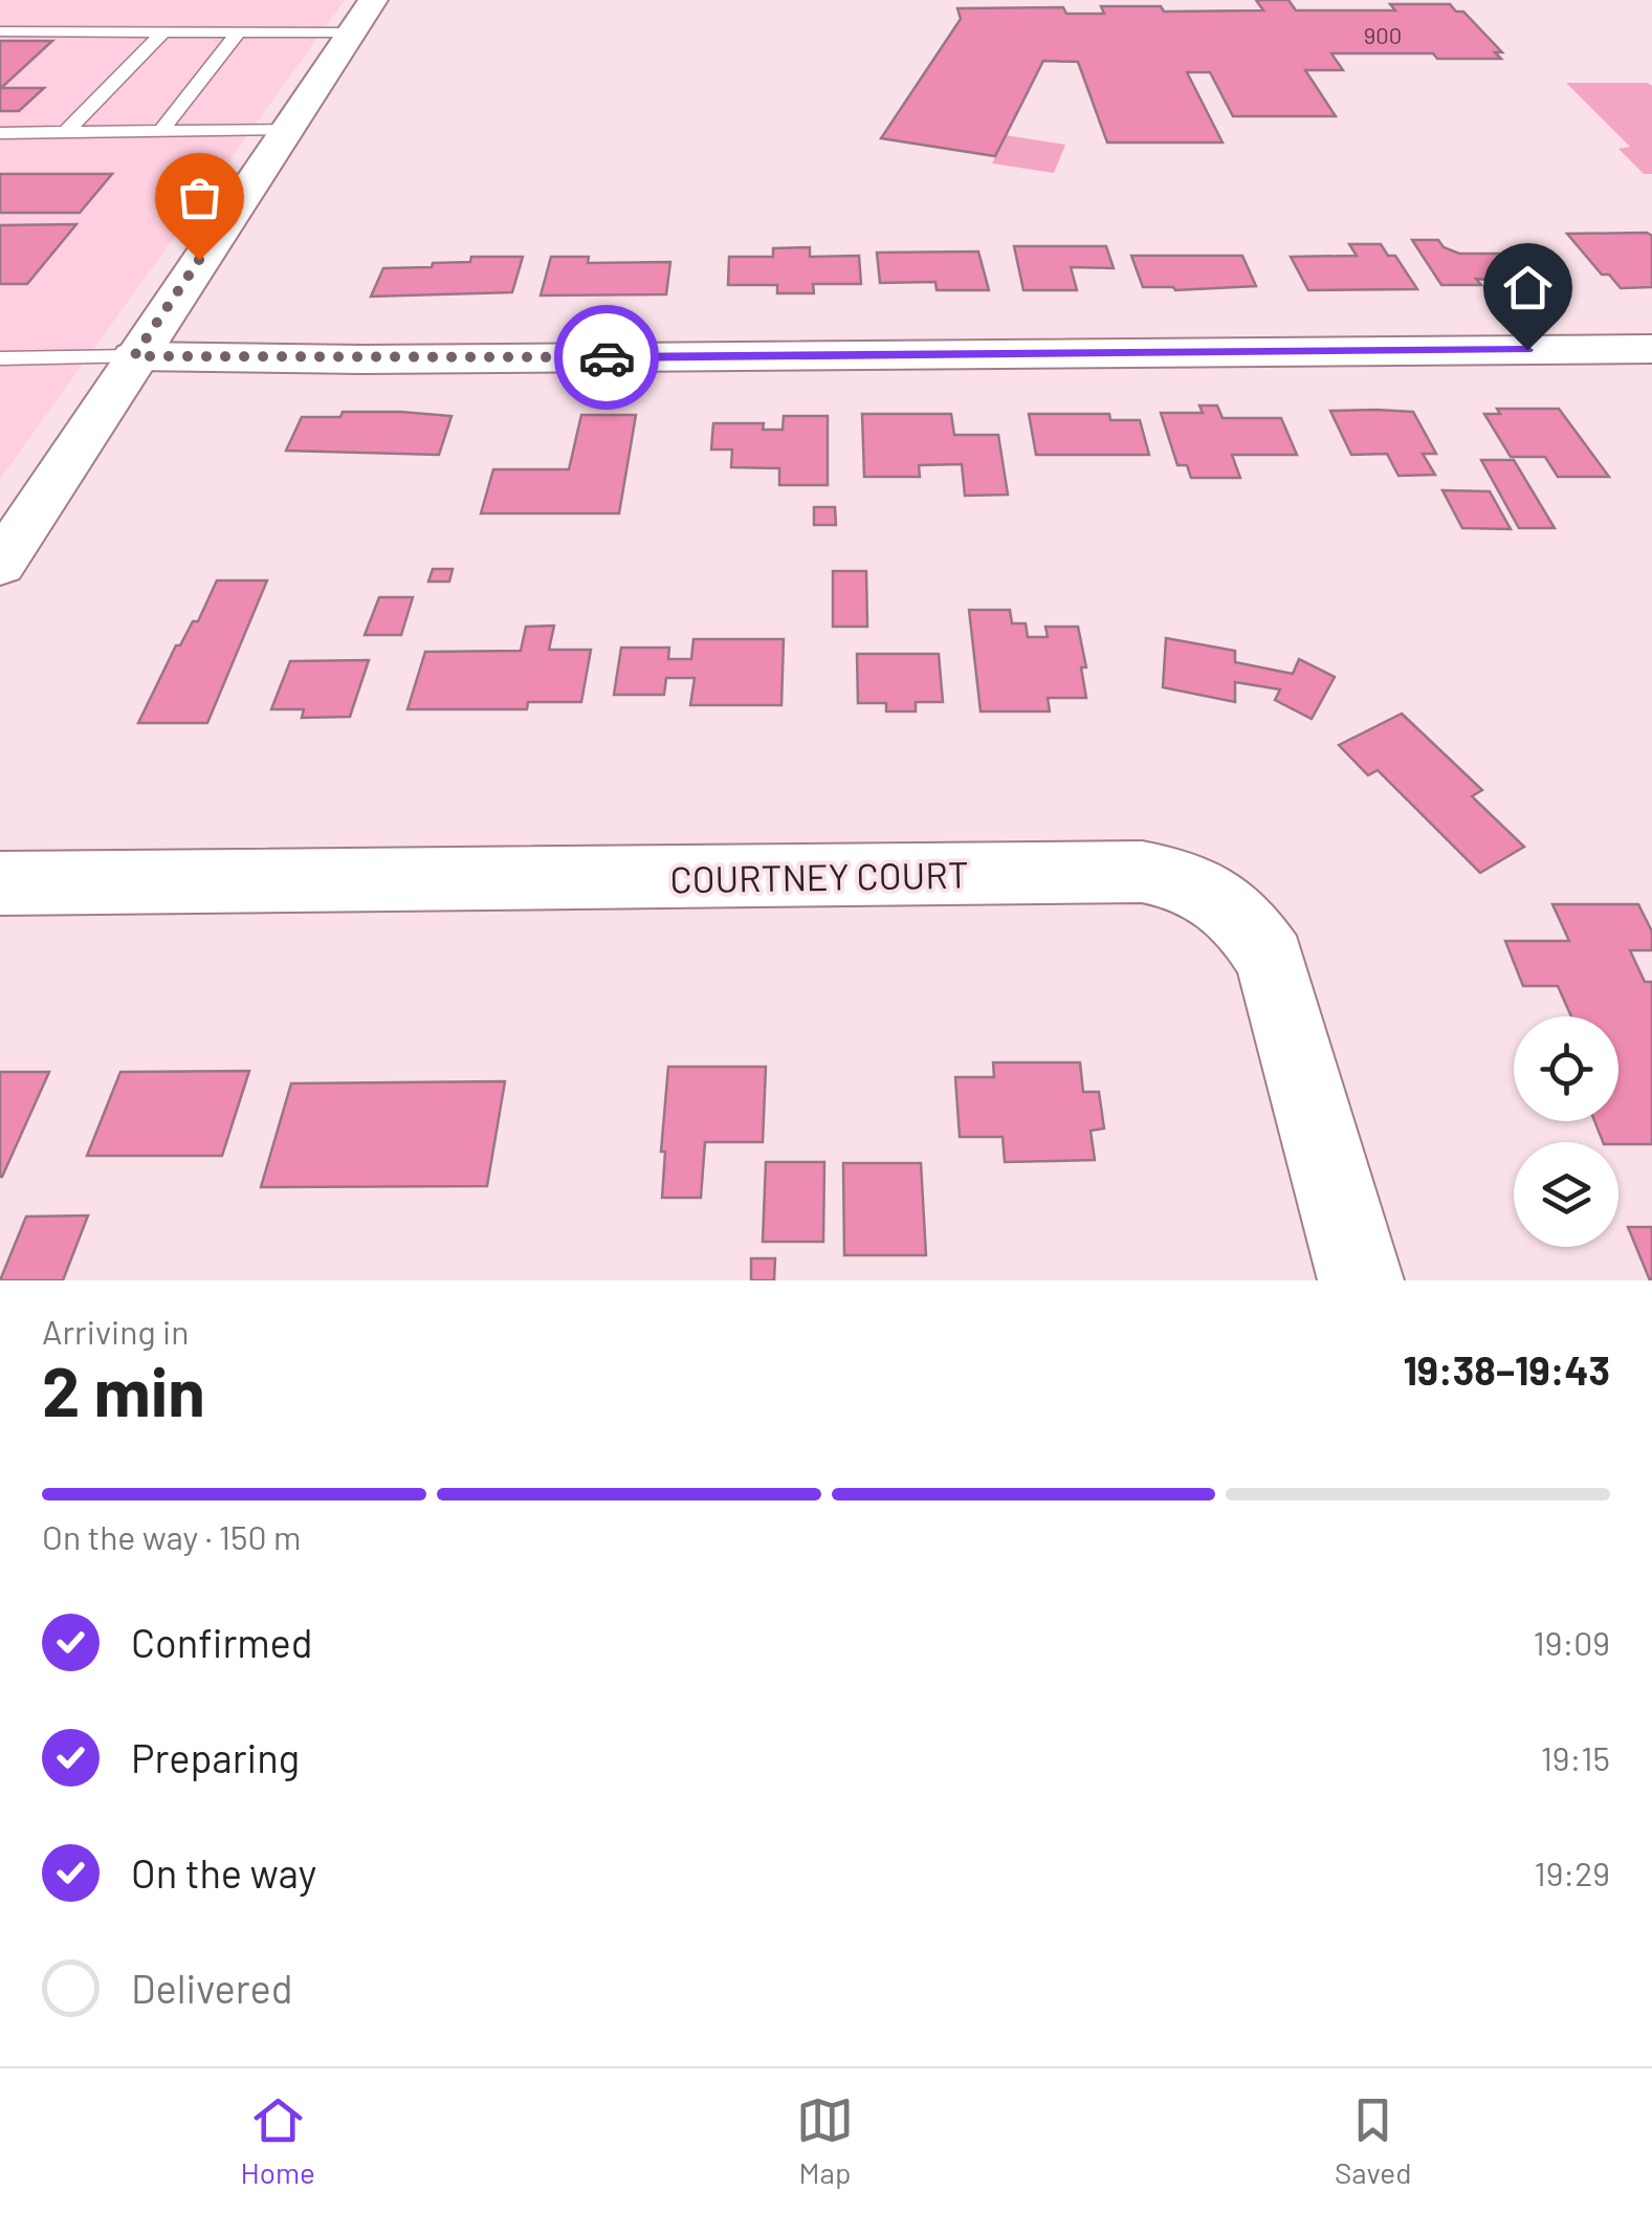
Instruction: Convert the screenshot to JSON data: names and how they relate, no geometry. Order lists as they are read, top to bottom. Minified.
{"streets":{"street":["COURTNEY COURT"]},"house_numbers":["900"],"page":{"heading":["2 min","Arriving in","19:38–19:43"],"bar":"On the way · 150 m","list":[["Confirmed","19:09"],["Preparing","19:15"],["On the way","19:29"],"Delivered"],"tabs":["Home","Map","Saved"]}}
